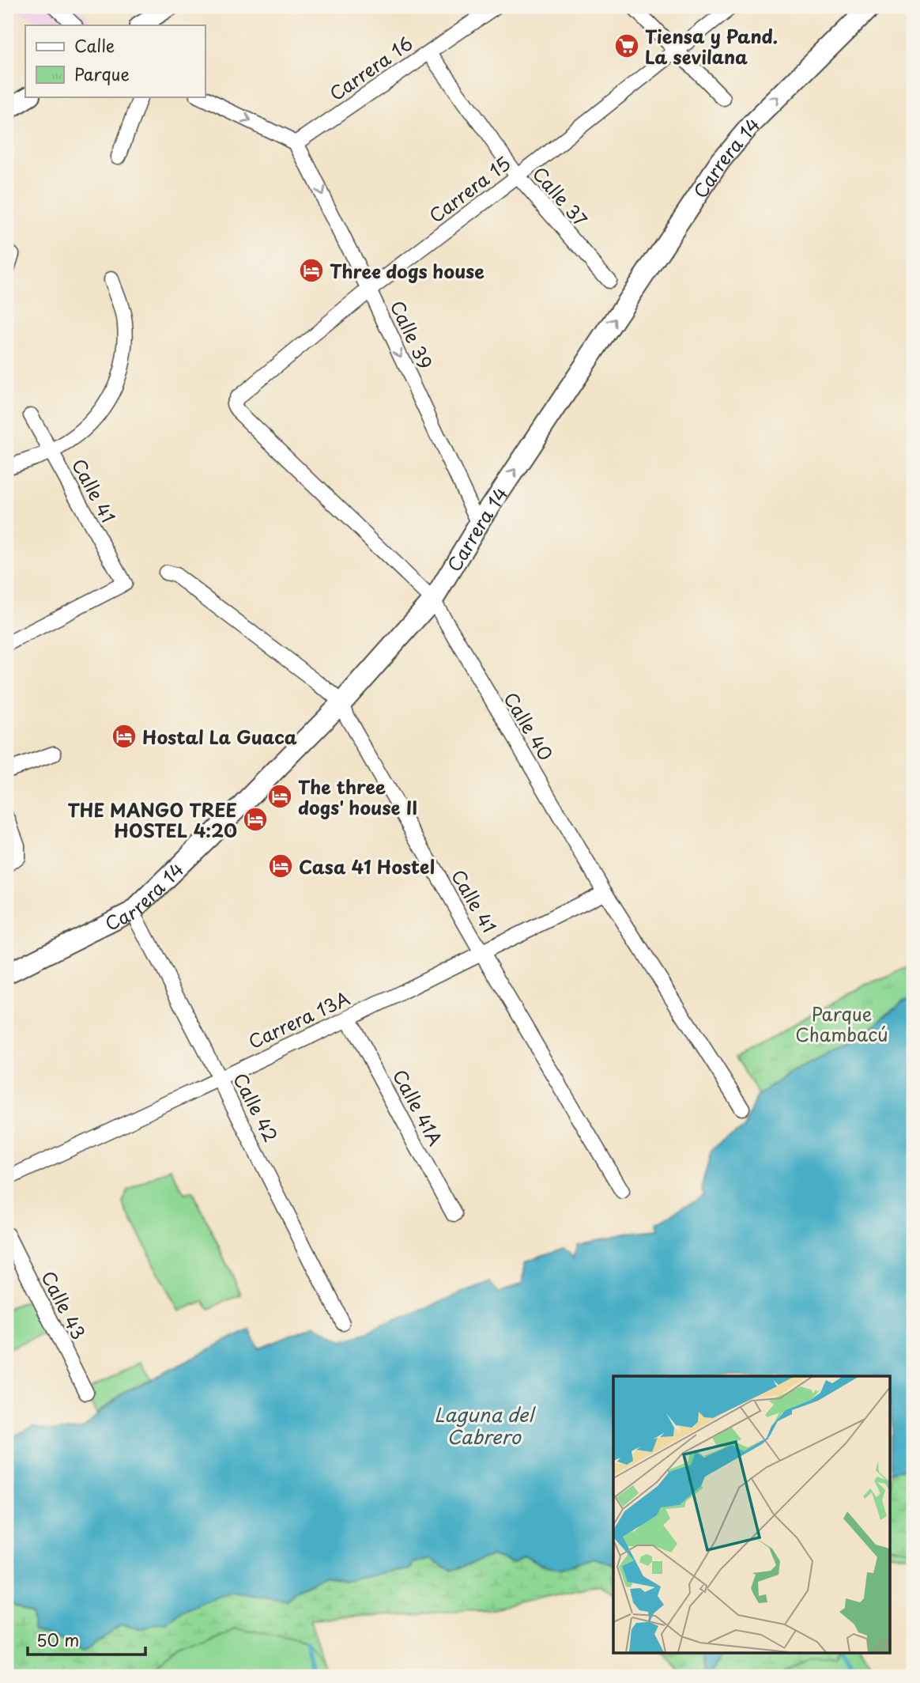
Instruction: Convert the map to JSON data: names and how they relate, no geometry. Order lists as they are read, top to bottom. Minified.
{"streets":{"main road":["Carrera 14"],"street":["Carrera 16","Carrera 15","Calle 37","Calle 39","Calle 41","Calle 40","Carrera 13A","Calle 42","Calle 41A","Calle 43"]},"crossings":[["Carrera 16","Calle 37"],["Carrera 16","Calle 39"],["Carrera 14","Calle 39"],["Carrera 14","Calle 41"],["Carrera 14","Calle 40"],["Carrera 14","Calle 42"],["Carrera 15","Calle 37"],["Carrera 15","Calle 39"],["Carrera 15","Calle 40"],["Calle 41","Carrera 13A"],["Calle 40","Carrera 13A"],["Carrera 13A","Calle 42"],["Carrera 13A","Calle 41A"]],"one_way":["Carrera 14","Calle 39"],"water":["Laguna del Cabrero"],"parks":["Parque Chambacú"],"places":{"supermarket":["Tiensa y Pand. La sevilana"],"hotel":["Three dogs house","Hostal La Guaca","The three dogs' house II","THE MANGO TREE HOSTEL 4:20","Casa 41 Hostel"]},"legend":["Calle","Parque"],"scale_bar":"50 m"}
